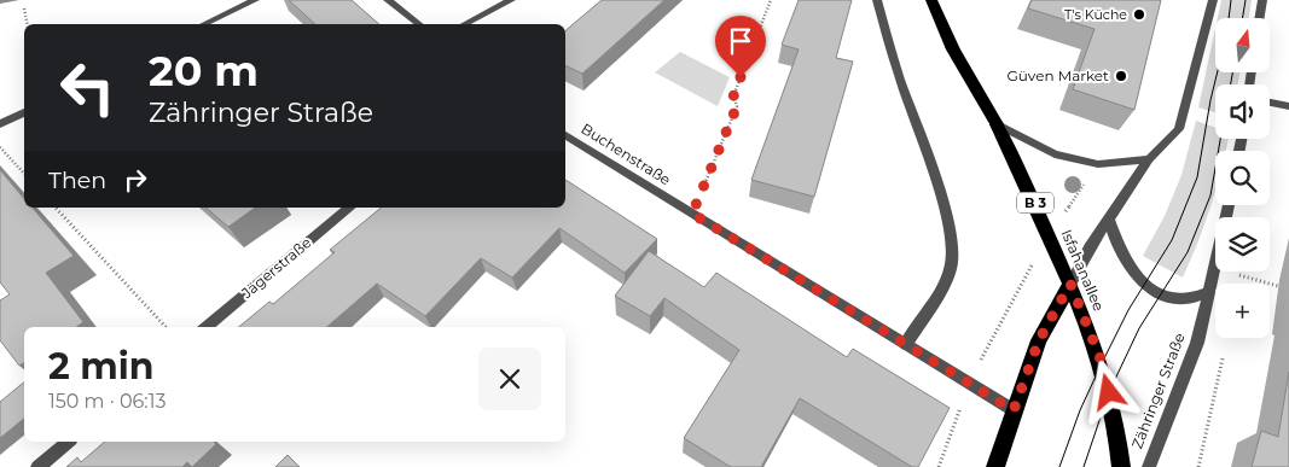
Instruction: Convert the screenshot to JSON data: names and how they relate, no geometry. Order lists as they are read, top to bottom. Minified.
{"streets":{"highway":["B 3","Isfahanallee"],"street":["Buchenstraße","Jägerstraße","Zähringer Straße"]},"places":["T's Küche","Güven Market"],"north":"top","page":{"map_buttons":"+","turn":["20 m","Zähringer Straße"],"then":"Then","heading":["2 min","150 m · 06:13"]}}
